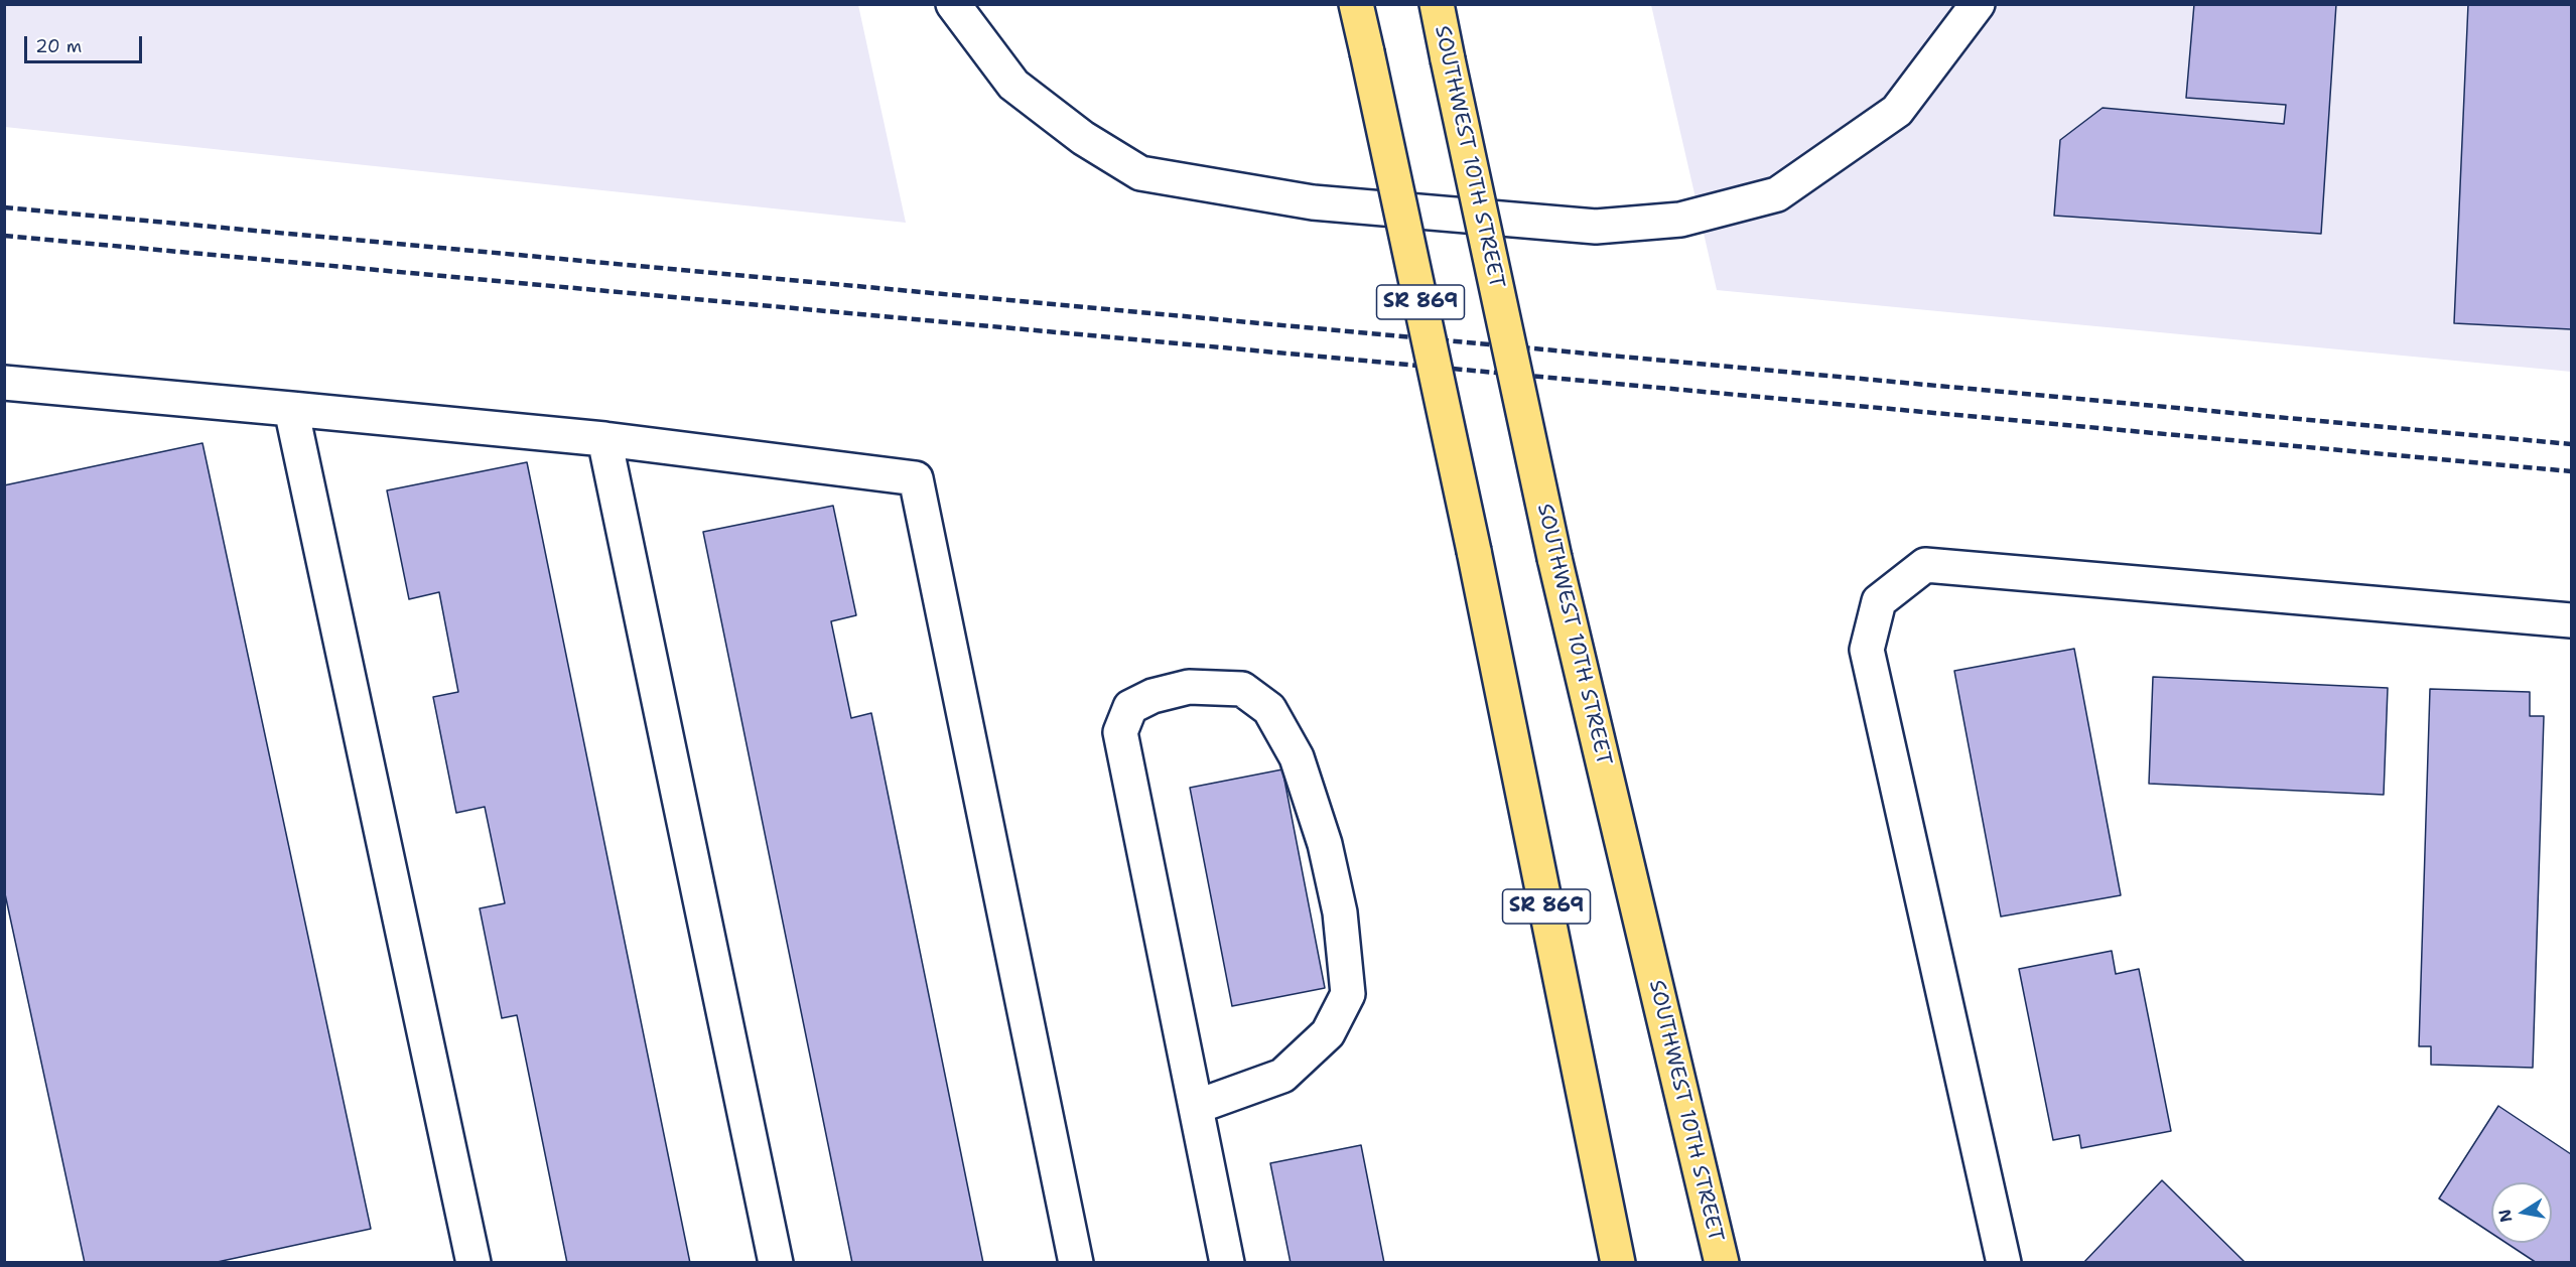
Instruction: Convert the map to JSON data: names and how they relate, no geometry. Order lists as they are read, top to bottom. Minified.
{"streets":{"main road":["SOUTHWEST 10TH STREET","SR 869"]},"scale_bar":"20 m","north":"left"}
